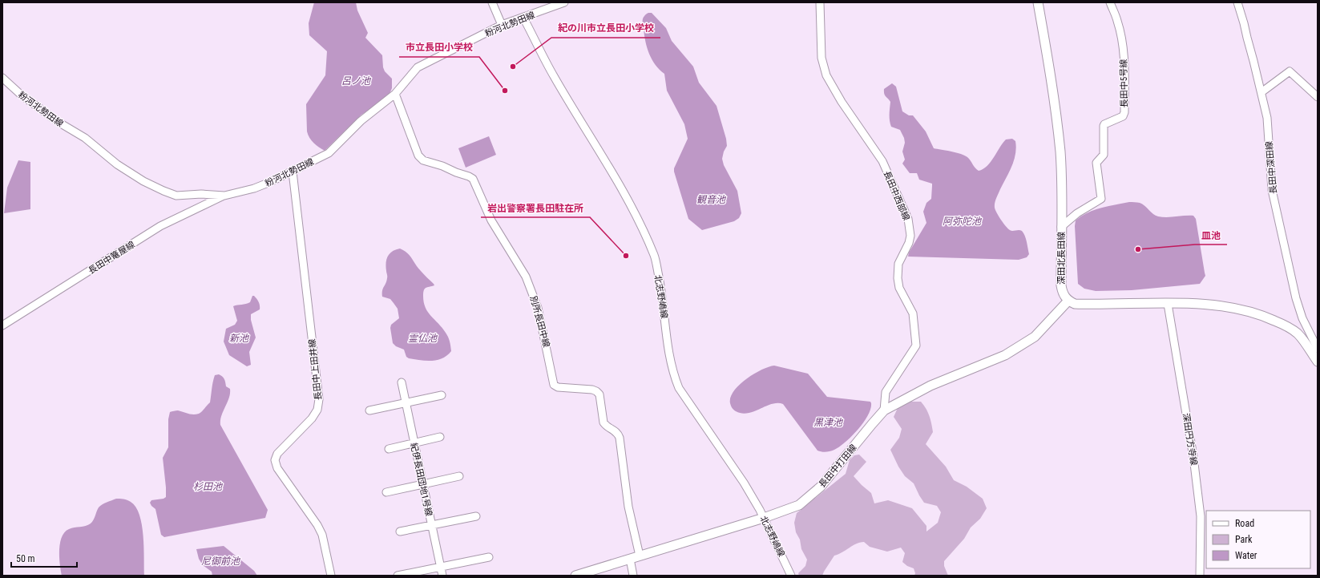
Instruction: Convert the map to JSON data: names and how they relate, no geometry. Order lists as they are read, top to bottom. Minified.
{"streets":{"street":["粉河北勢田線","長田中5号線","長田中深田線","長田中西部線","長田中篭屋線","深田北長田線","北志野嶋線","別所長田中線","長田中上田井線","深田円方寺線","長田中打田線","紀伊長田団地1号線"]},"crossings":[["粉河北勢田線","長田中篭屋線"],["粉河北勢田線","北志野嶋線"],["粉河北勢田線","別所長田中線"],["粉河北勢田線","長田中上田井線"],["長田中5号線","深田北長田線"],["長田中西部線","長田中打田線"],["深田北長田線","長田中打田線"],["北志野嶋線","長田中打田線"],["別所長田中線","長田中打田線"]],"water":["呂ノ池","観音池","阿弥陀池","新池","霊仏池","黒津池","杉田池","尼御前池"],"places":["紀の川市立長田小学校","市立長田小学校","皿池","岩出警察署長田駐在所"],"legend":["Road","Park","Water"],"scale_bar":"50 m"}
